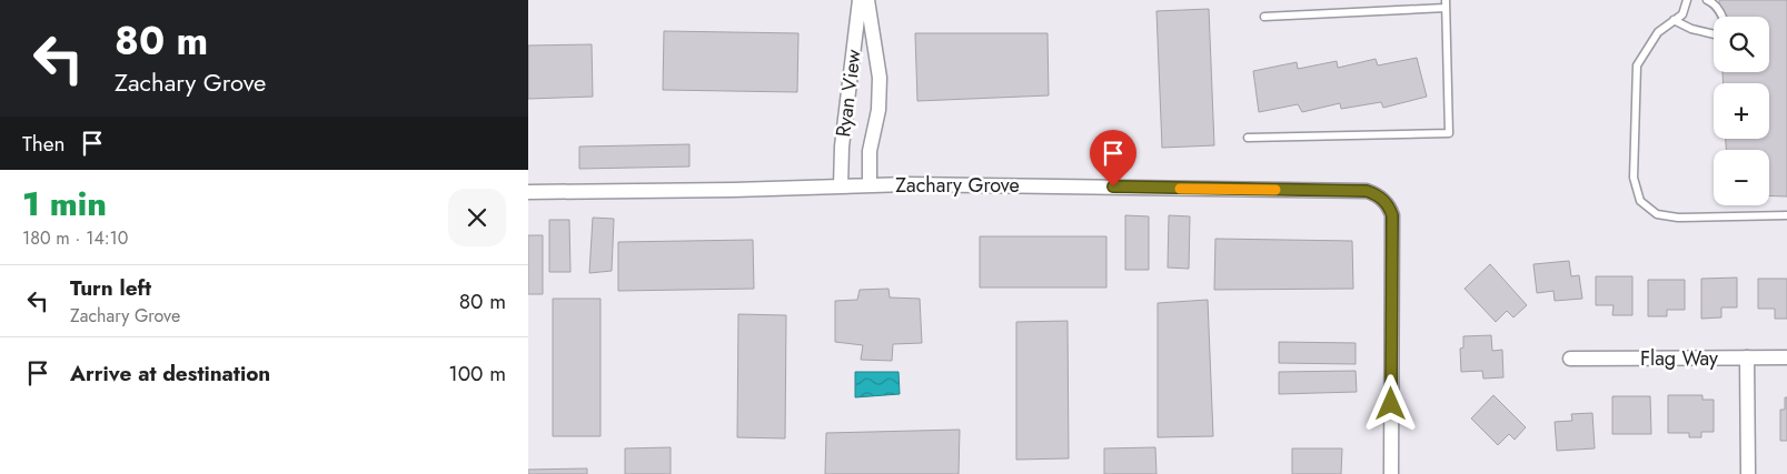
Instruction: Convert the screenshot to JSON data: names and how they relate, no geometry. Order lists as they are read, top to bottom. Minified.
{"streets":{"street":["Ryan View","Zachary Grove","Flag Way"]},"crossings":[["Ryan View","Zachary Grove"]],"page":{"turn":["80 m","Zachary Grove"],"map_buttons":["+","−"],"then":"Then","heading":["1 min","180 m · 14:10"],"list":[{"name":"Turn left","note":"Zachary Grove","value":"80 m"},{"name":"Arrive at destination","value":"100 m"}]}}
